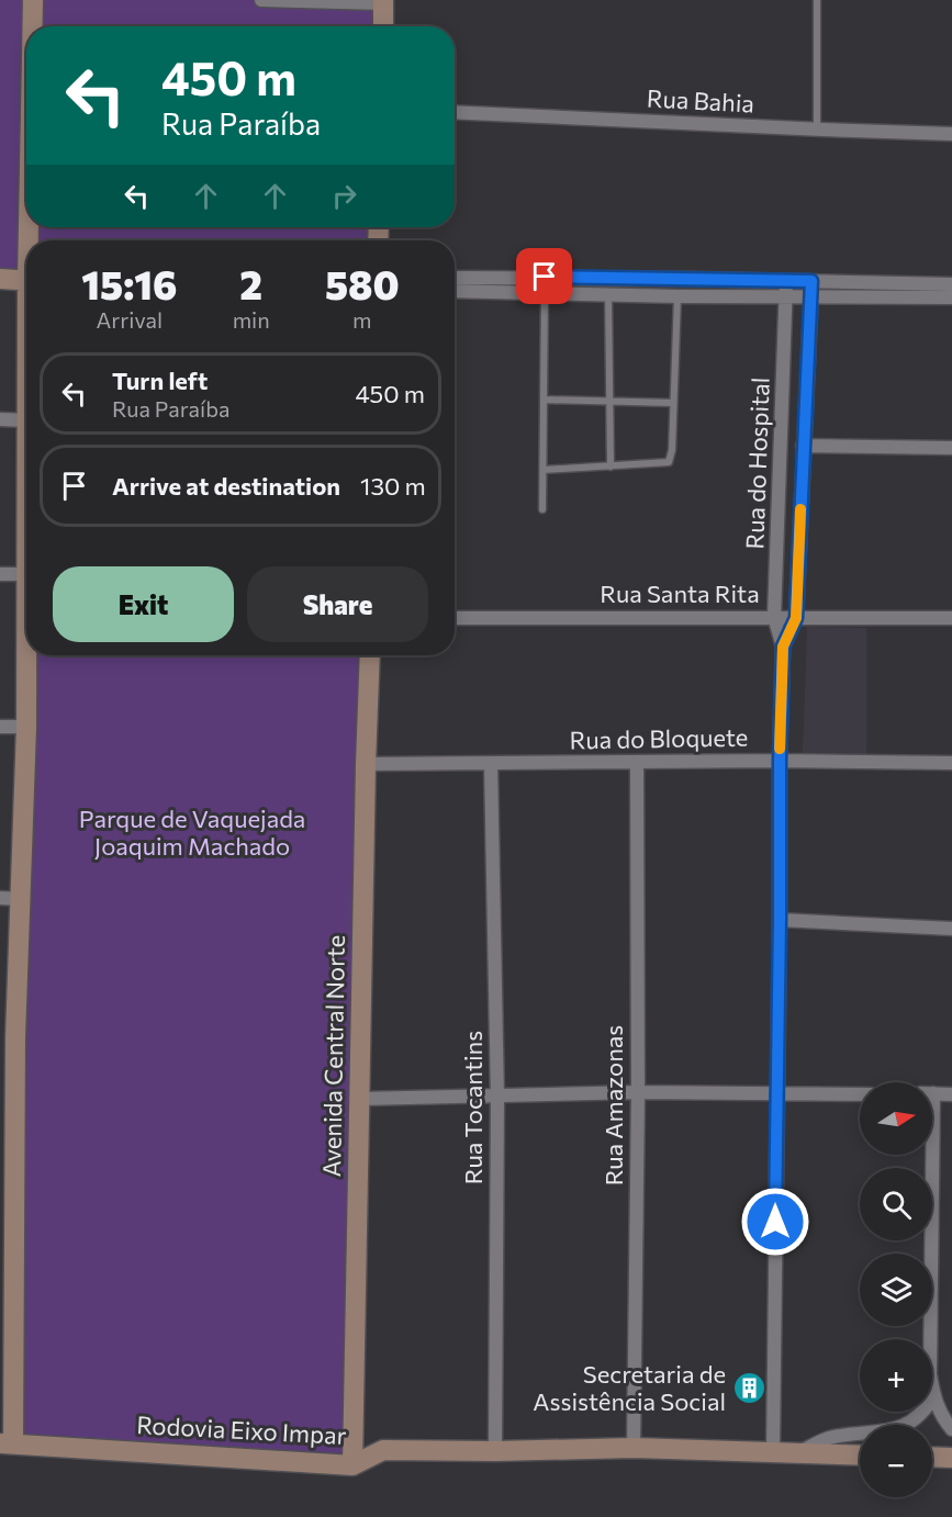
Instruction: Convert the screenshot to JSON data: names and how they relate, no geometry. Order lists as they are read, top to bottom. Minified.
{"streets":{"street":["Rua Bahia","Rua do Hospital","Rua Santa Rita","Rua do Bloquete","Avenida Central Norte","Rua Amazonas","Rua Tocantins","Rodovia Eixo Impar"]},"crossings":[["Rua do Hospital","Rua Santa Rita"],["Rua do Hospital","Rua do Bloquete"],["Rua do Hospital","Rodovia Eixo Impar"],["Rua do Bloquete","Avenida Central Norte"],["Rua do Bloquete","Rua Amazonas"],["Rua do Bloquete","Rua Tocantins"],["Avenida Central Norte","Rodovia Eixo Impar"],["Rua Amazonas","Rodovia Eixo Impar"],["Rua Tocantins","Rodovia Eixo Impar"]],"parks":["Parque de Vaquejada Joaquim Machado"],"places":{"building":["Secretaria de Assistência Social"]},"north":"right","page":{"turn":["450 m","Rua Paraíba"],"eta":["15:16","Arrival","2","min","580","m"],"list":[{"name":"Turn left","note":"Rua Paraíba","value":"450 m"},{"name":"Arrive at destination","value":"130 m"}],"buttons":["Exit","Share"],"map_buttons":["+","−"]}}
